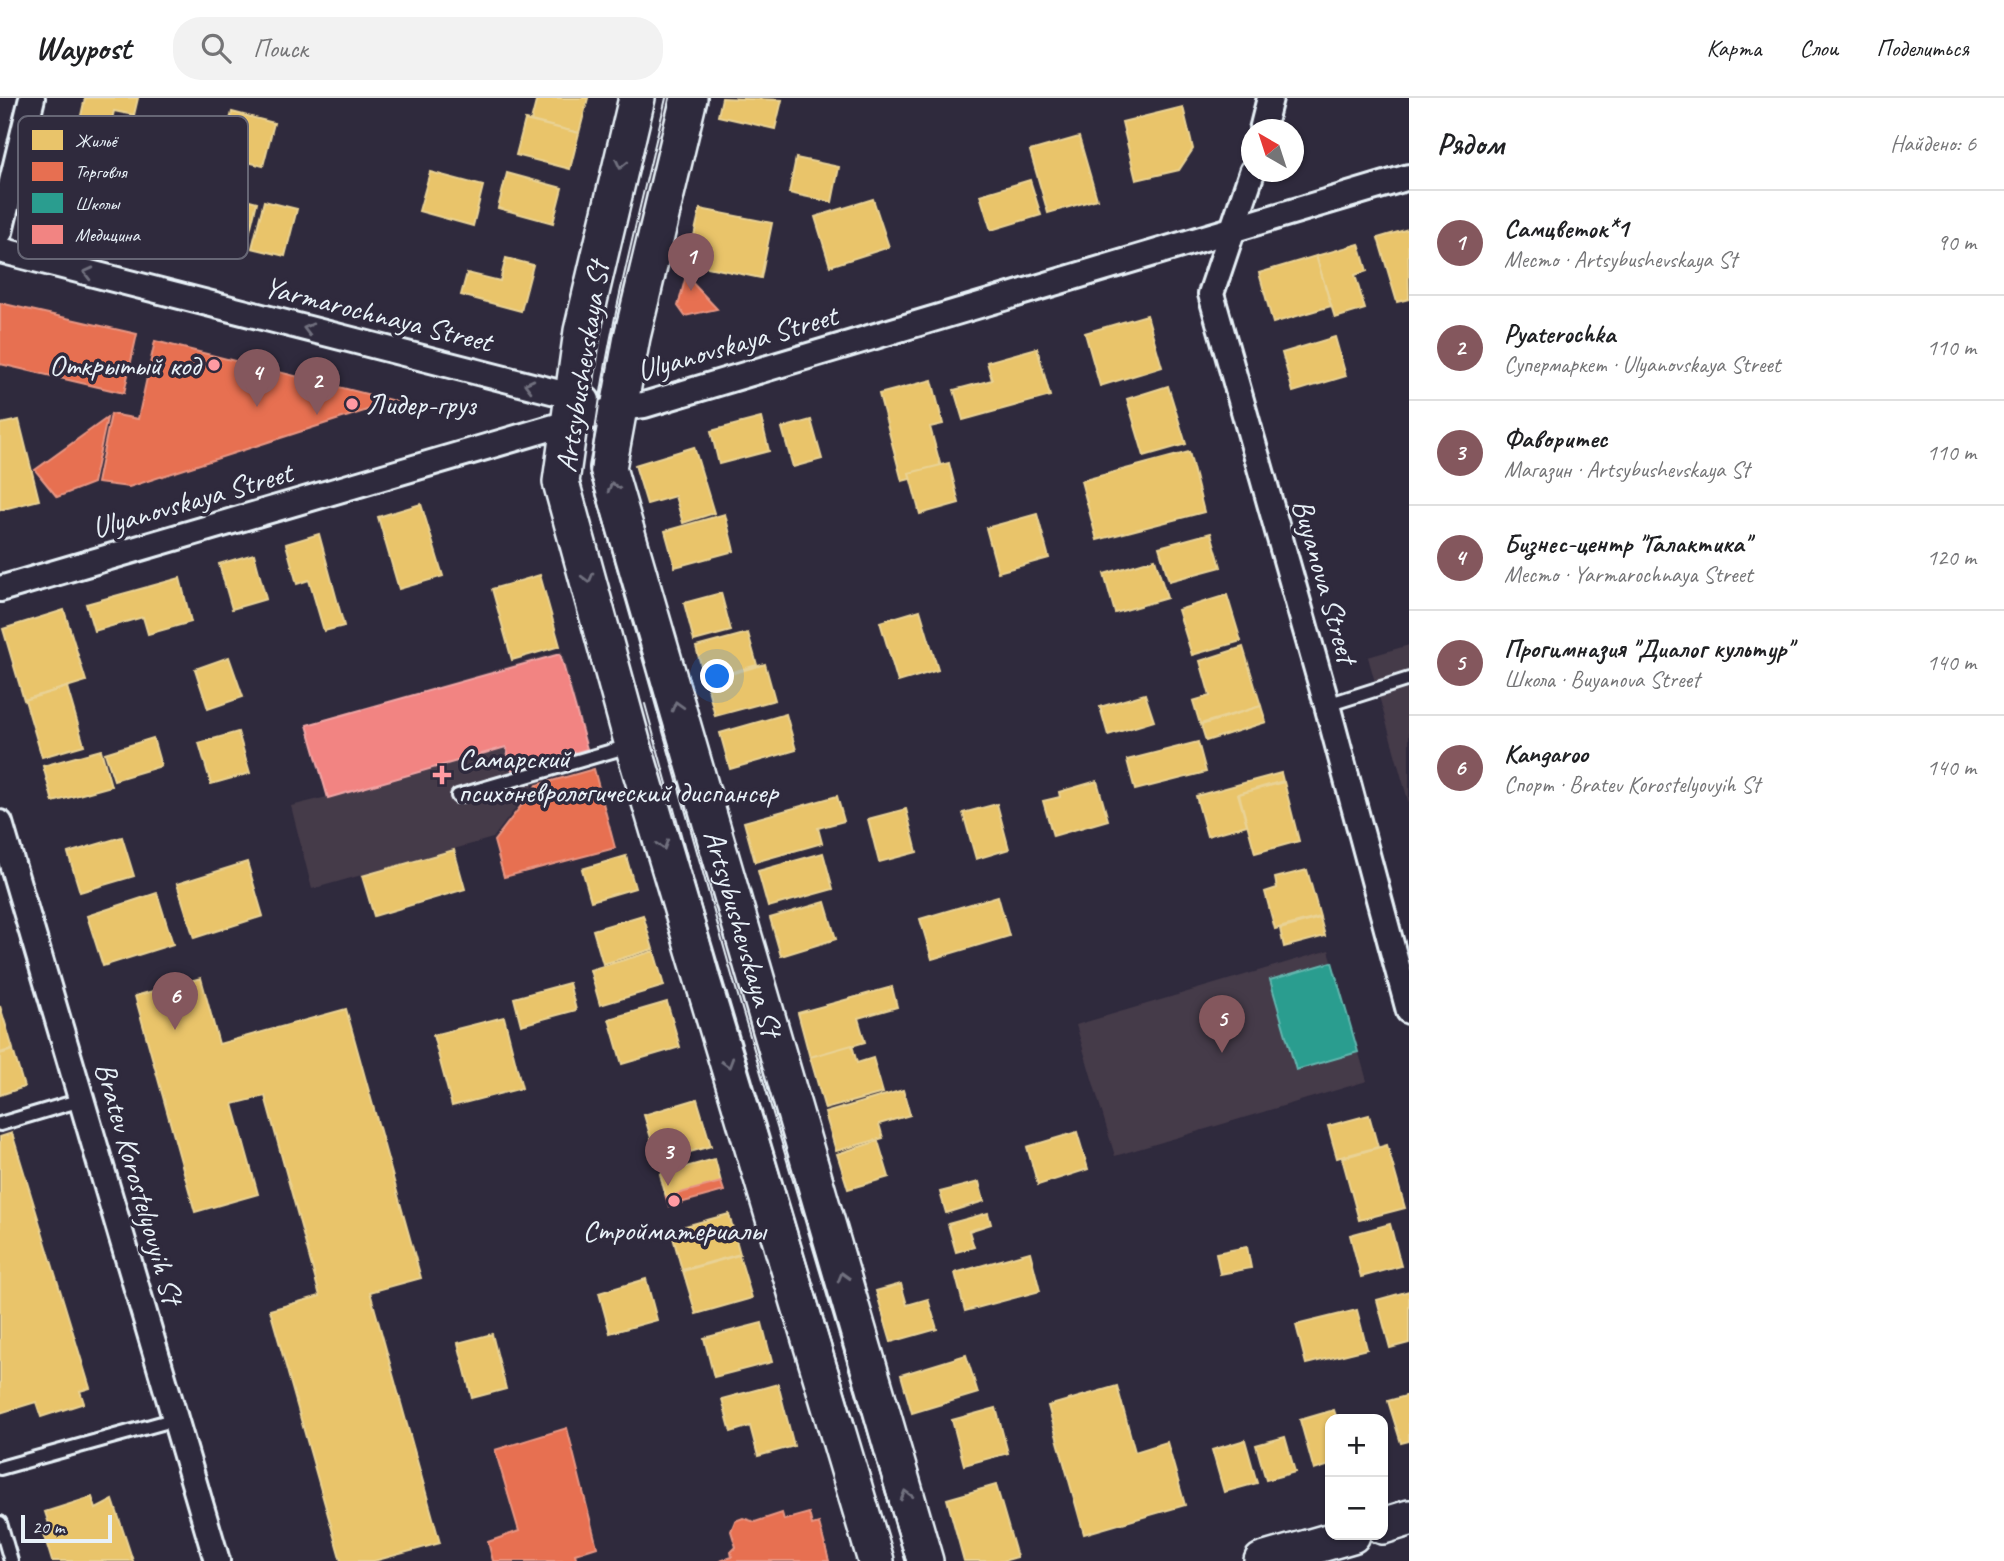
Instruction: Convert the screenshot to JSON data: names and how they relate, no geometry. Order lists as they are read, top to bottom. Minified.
{"streets":{"main road":["Artsybushevskaya St"],"street":["Yarmarochnaya Street","Ulyanovskaya Street","Buyanova Street","Bratev Korostelyovyih St"]},"crossings":[["Yarmarochnaya Street","Ulyanovskaya Street"],["Yarmarochnaya Street","Artsybushevskaya St"],["Ulyanovskaya Street","Artsybushevskaya St"],["Ulyanovskaya Street","Buyanova Street"]],"one_way":["Yarmarochnaya Street"],"places":{"other":["Открытый код","Лидер-груз","Стройматериалы"],"health":["Самарский психоневрологический диспансер"]},"legend":["Жильё","Торговля","Школы","Медицина"],"scale_bar":"20 m","north":"top left","page":{"header":"Waypost","search":"Поиск","nav":["Карта","Слои","Поделиться"],"heading":["Рядом","Найдено: 6"],"list":[{"mark":"1","name":"Самцветок*1","note":"Место · Artsybushevskaya St","value":"90 m"},{"mark":"2","name":"Pyaterochka","note":"Супермаркет · Ulyanovskaya Street","value":"110 m"},{"mark":"3","name":"Фаворитес","note":"Магазин · Artsybushevskaya St","value":"110 m"},{"mark":"4","name":"Бизнес-центр \"Галактика\"","note":"Место · Yarmarochnaya Street","value":"120 m"},{"mark":"5","name":"Прогимназия \"Диалог культур\"","note":"Школа · Buyanova Street","value":"140 m"},{"mark":"6","name":"Kangaroo","note":"Спорт · Bratev Korostelyovyih St","value":"140 m"}],"pins":["1","4","2","6","5","3"],"map_buttons":["+","−"],"scale":"20 m"}}
